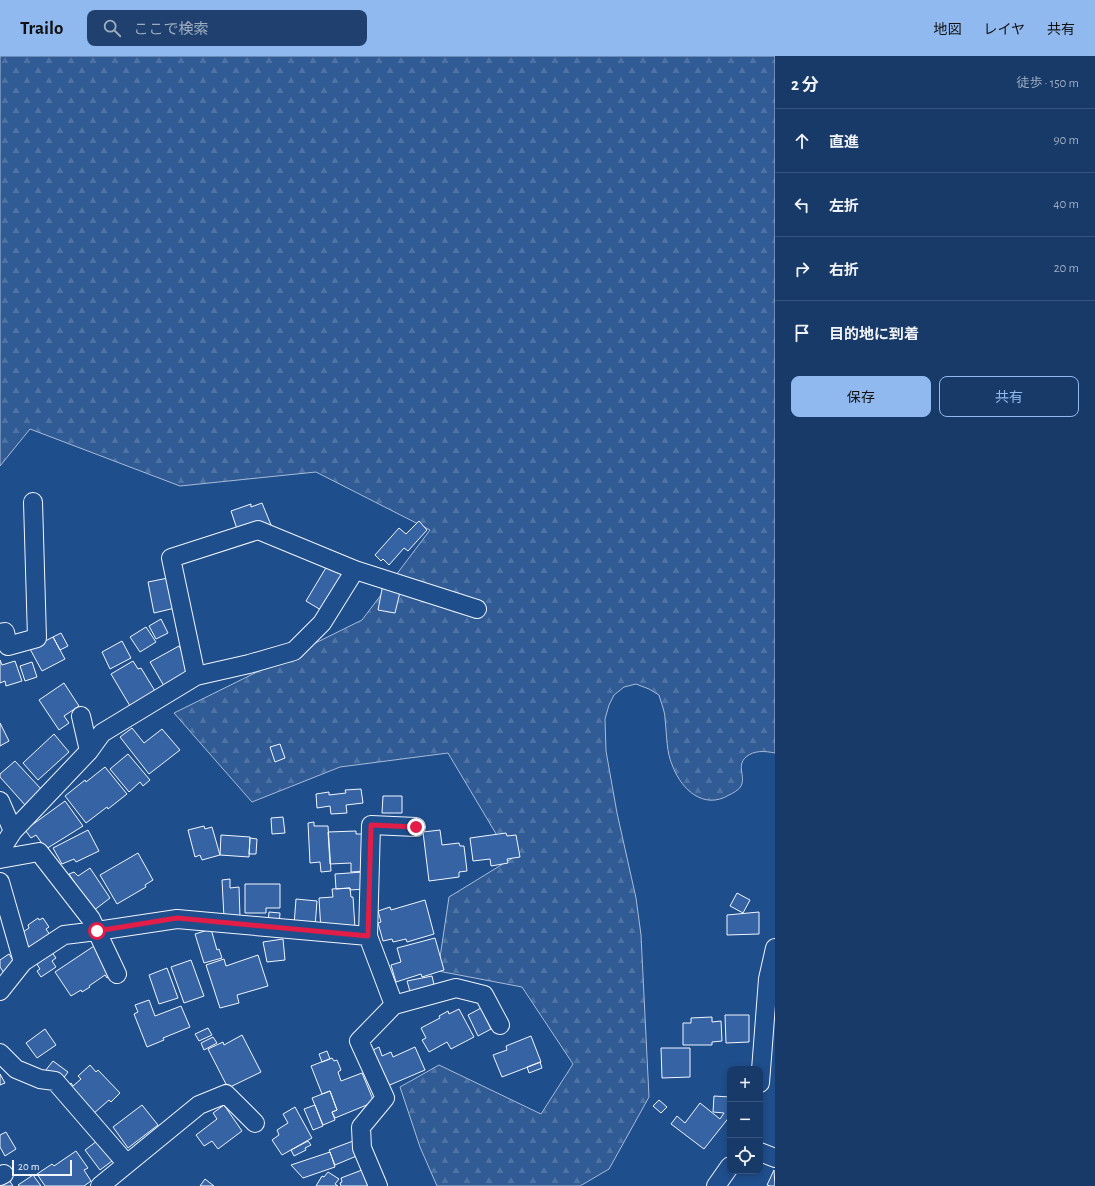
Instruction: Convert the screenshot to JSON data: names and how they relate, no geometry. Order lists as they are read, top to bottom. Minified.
{"scale_bar":"20 m","page":{"header":"Trailo","search":"ここで検索","nav":["地図","レイヤ","共有"],"heading":["2 分","徒歩 · 150 m"],"list":[["直進","90 m"],["左折","40 m"],["右折","20 m"],"目的地に到着"],"buttons":["保存","共有"],"map_buttons":["+","−"],"scale":"20 m"}}
